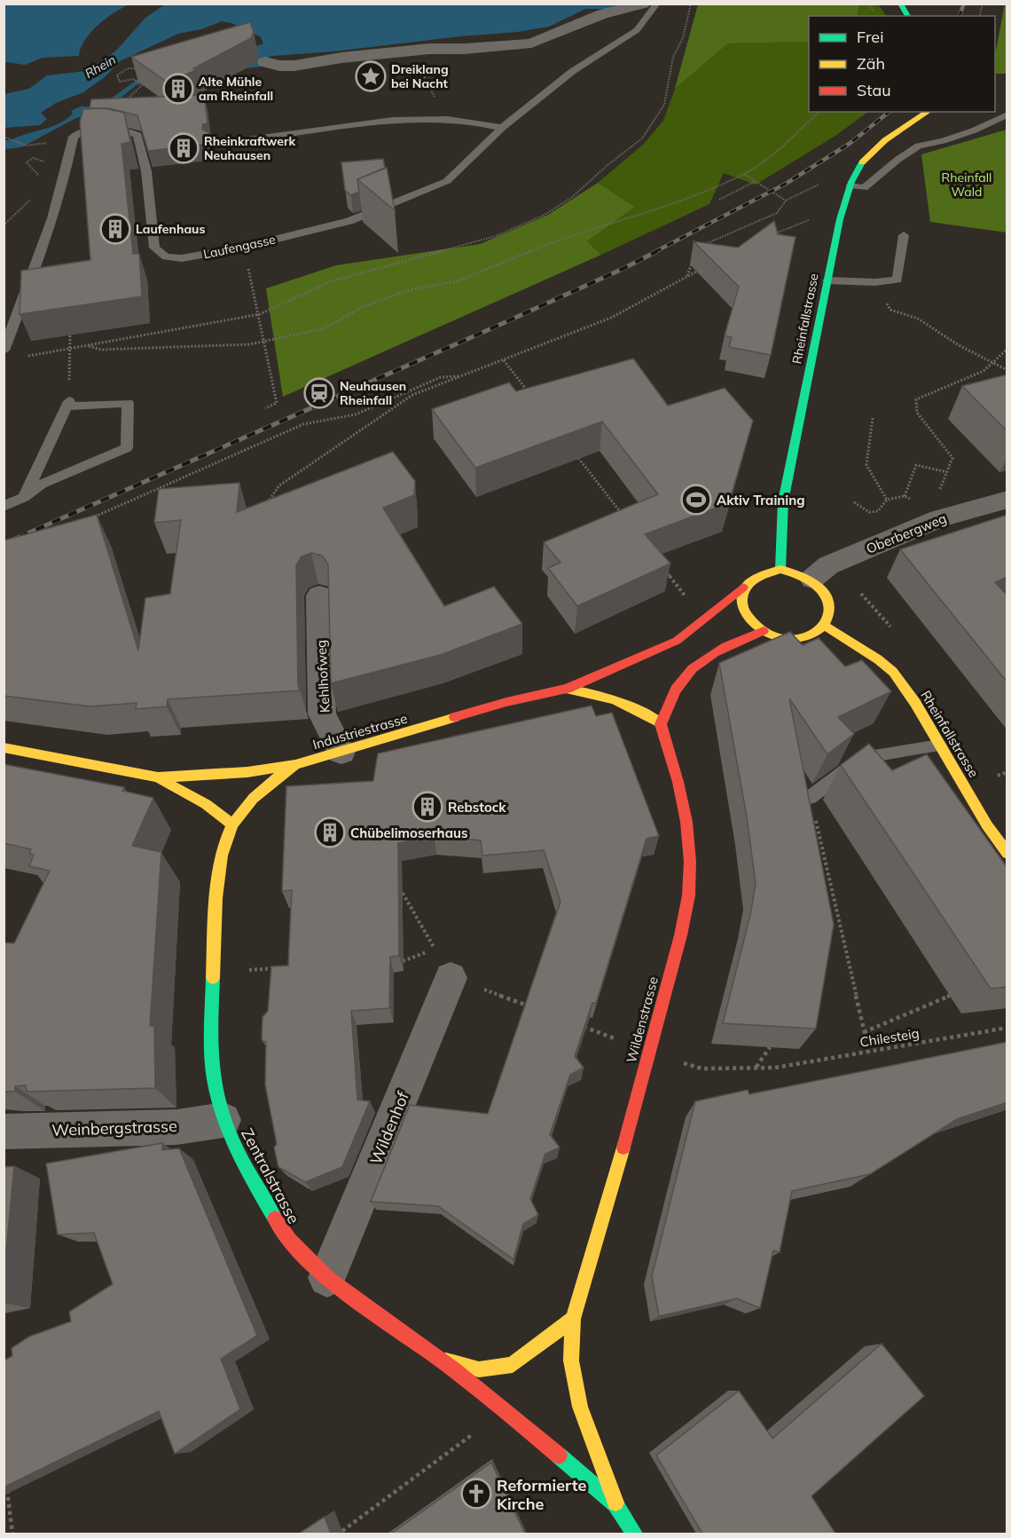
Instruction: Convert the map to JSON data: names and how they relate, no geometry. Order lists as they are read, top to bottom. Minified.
{"streets":{"street":["Rheinfallstrasse","Oberbergweg","Kehlhofweg","Industriestrasse","Wildenstrasse","Weinbergstrasse","Wildenhof","Zentralstrasse"],"lane":["Laufengasse"],"path":["Chilesteig"]},"crossings":[["Rheinfallstrasse","Oberbergweg"],["Rheinfallstrasse","Industriestrasse"],["Oberbergweg","Industriestrasse"],["Kehlhofweg","Industriestrasse"],["Industriestrasse","Wildenstrasse"],["Industriestrasse","Zentralstrasse"],["Wildenstrasse","Chilesteig"],["Wildenstrasse","Zentralstrasse"],["Weinbergstrasse","Zentralstrasse"],["Wildenhof","Zentralstrasse"]],"water":["Rhein"],"parks":["Rheinfall Wald"],"places":{"place":["Dreiklang bei Nacht"],"building":["Alte Mühle am Rheinfall","Rheinkraftwerk Neuhausen","Laufenhaus","Rebstock","Chübelimoserhaus"],"station":["Neuhausen Rheinfall"],"sports":["Aktiv Training"],"church":["Reformierte Kirche"]},"legend":["Frei","Zäh","Stau"]}
